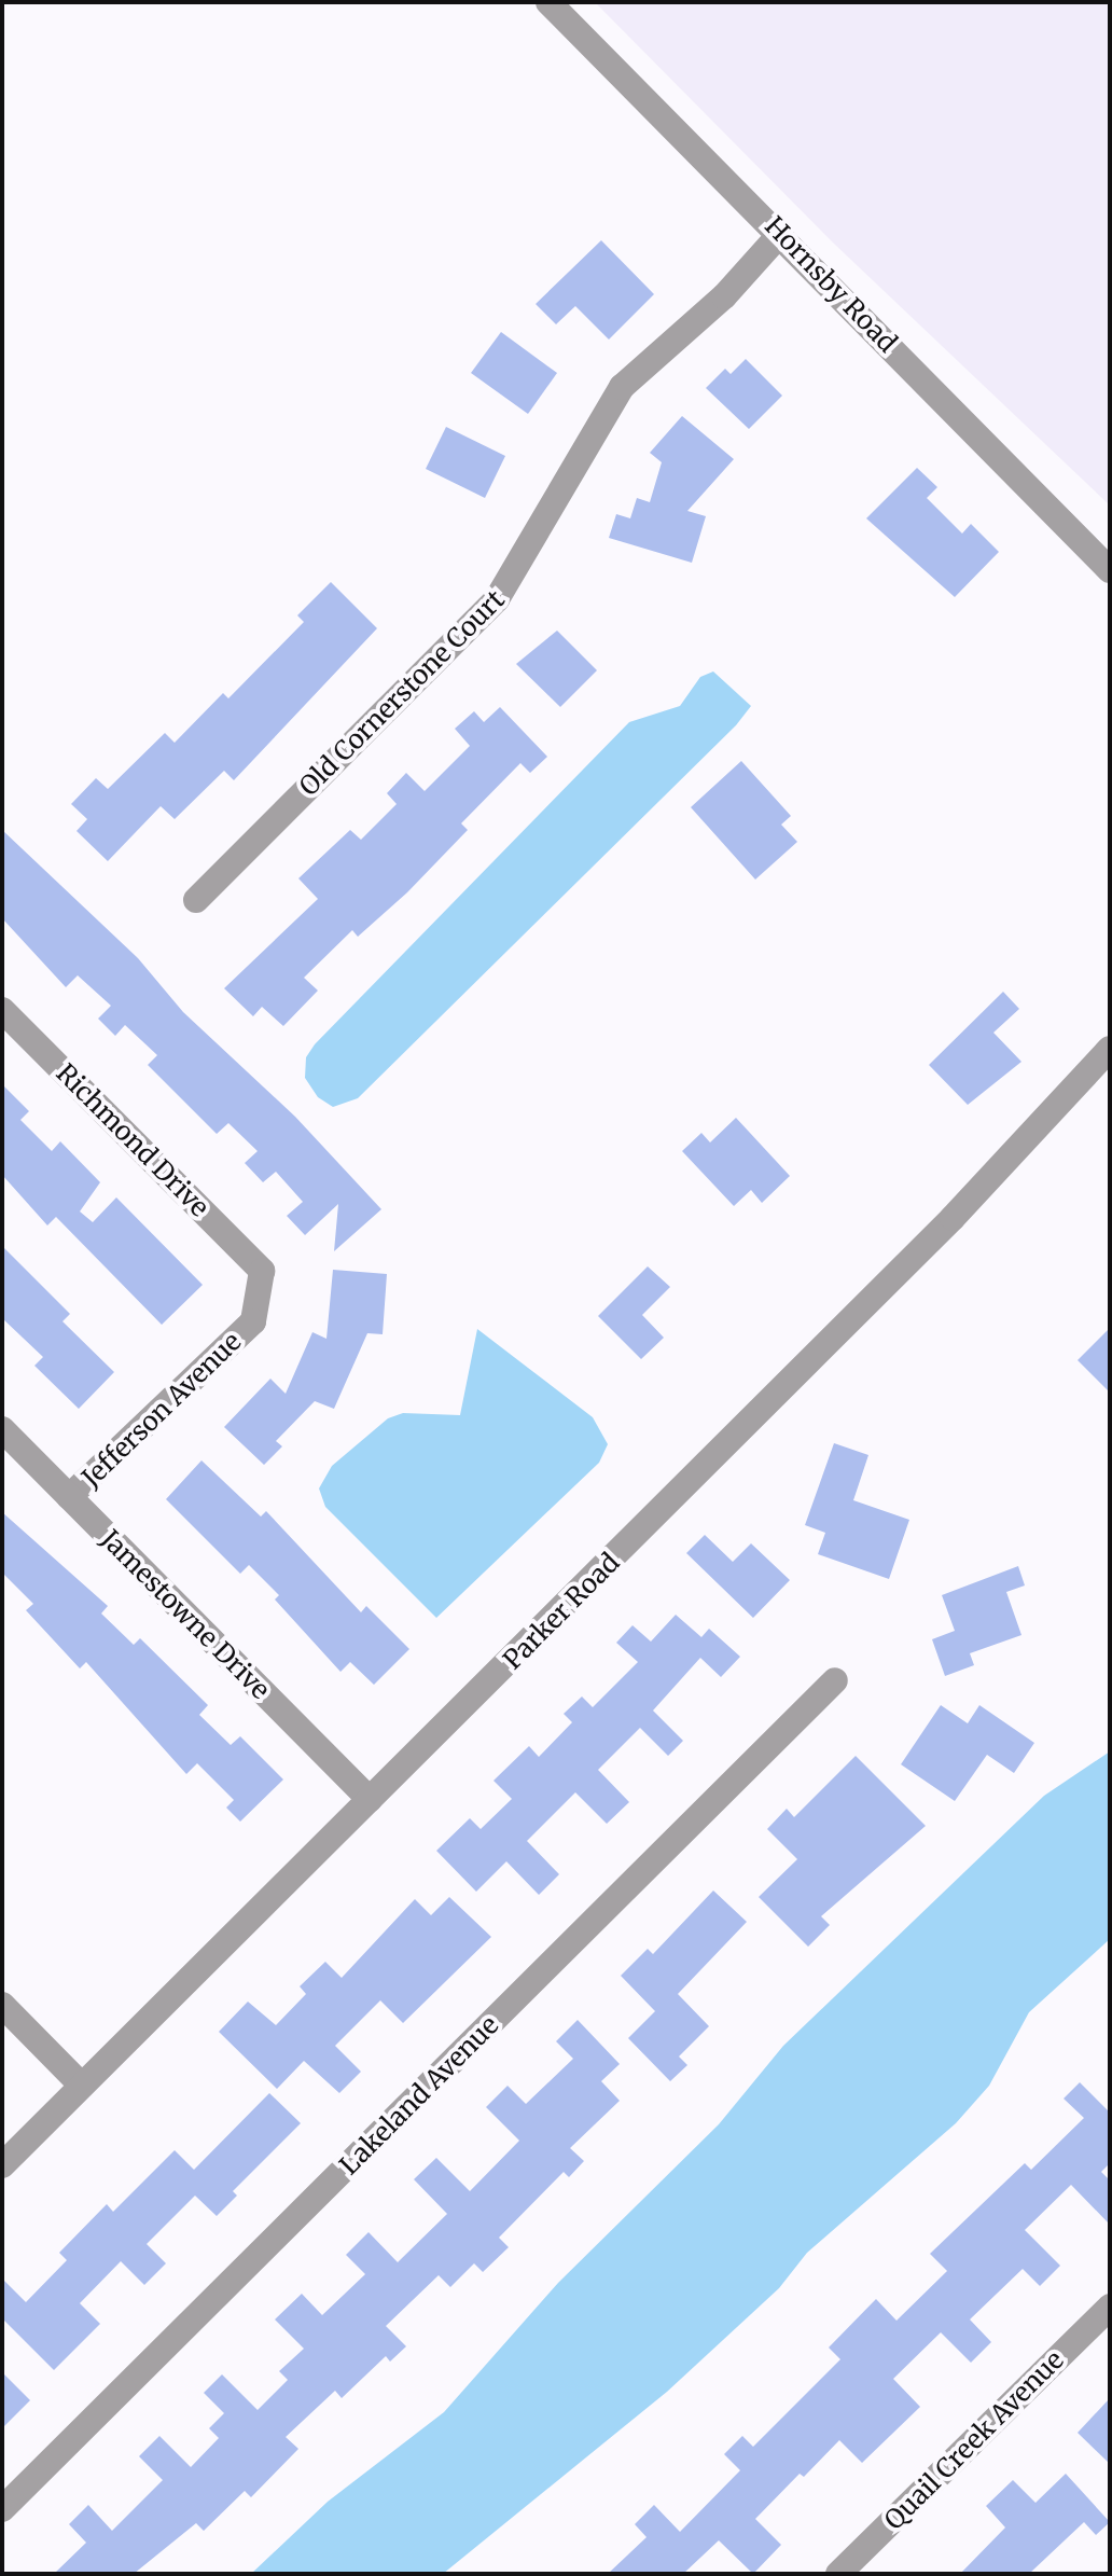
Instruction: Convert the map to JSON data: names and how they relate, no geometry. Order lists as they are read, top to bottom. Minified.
{"streets":{"street":["Hornsby Road","Old Cornerstone Court","Richmond Drive","Jefferson Avenue","Parker Road","Jamestowne Drive","Lakeland Avenue","Quail Creek Avenue"]},"crossings":[["Hornsby Road","Old Cornerstone Court"],["Richmond Drive","Jefferson Avenue"],["Jefferson Avenue","Jamestowne Drive"],["Parker Road","Jamestowne Drive"]]}
